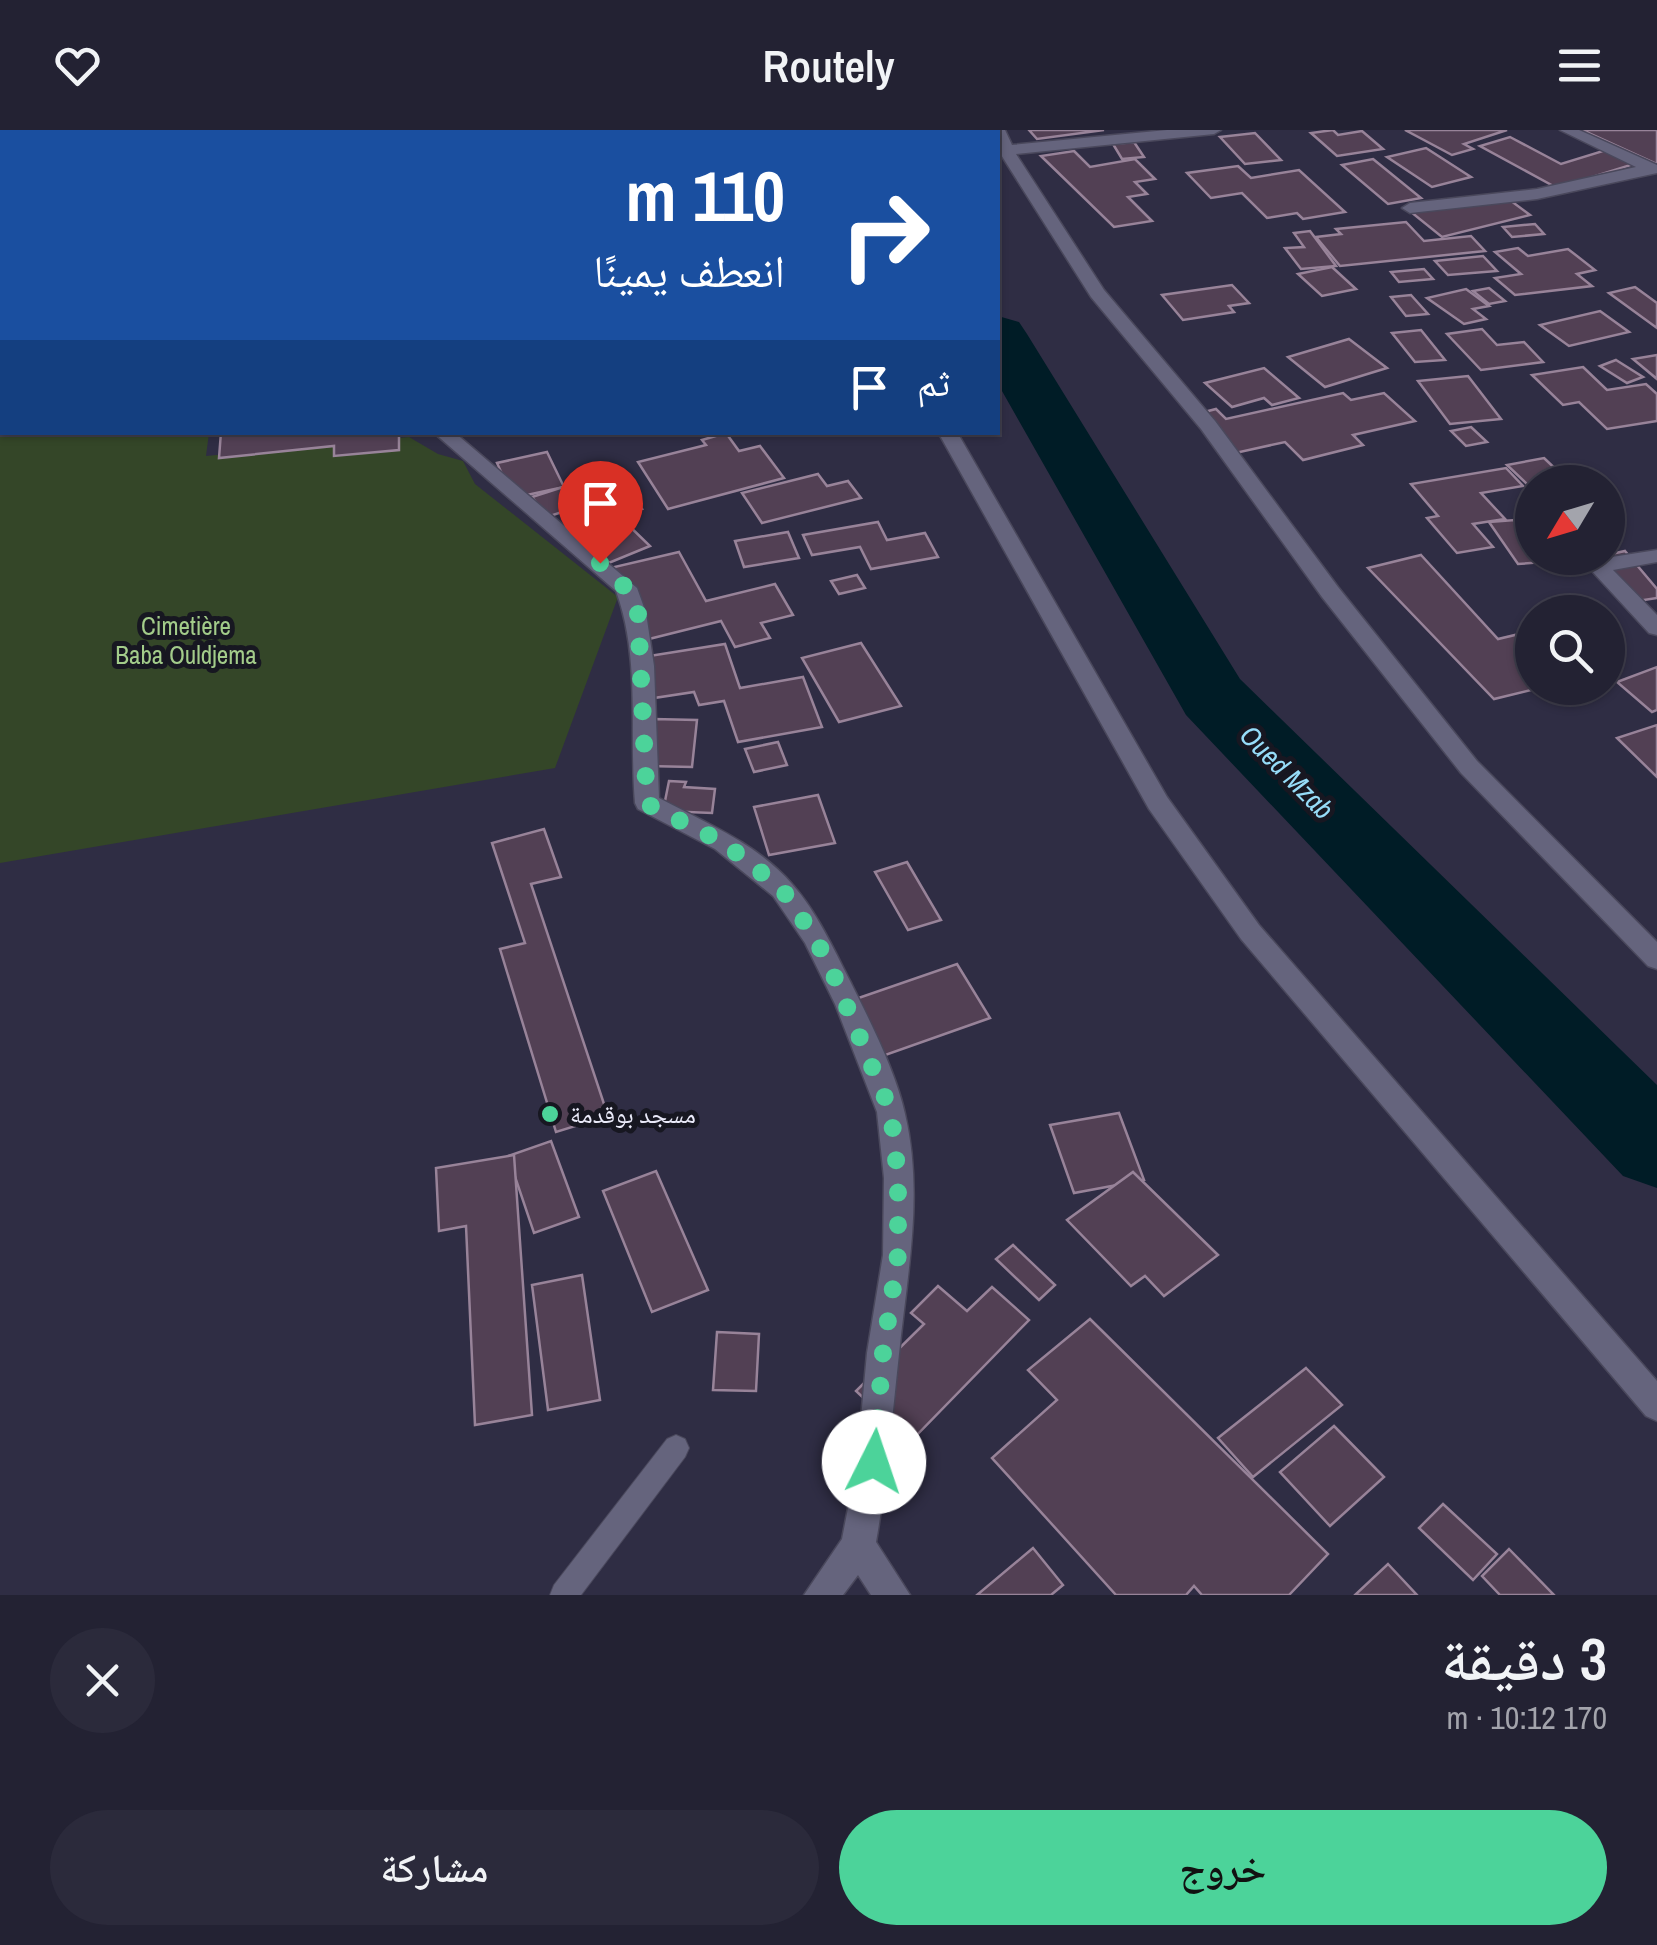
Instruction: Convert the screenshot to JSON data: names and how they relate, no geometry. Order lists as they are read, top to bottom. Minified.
{"water":["Oued Mzab"],"parks":["Cimetière Baba Ouldjema"],"places":["مسجد بوقدمة"],"north":"bottom left","page":{"header":"Routely","turn":["110 m","انعطف يمينًا"],"then":"ثم","heading":["3 دقيقة","170 m · 10:12"],"buttons":["خروج","مشاركة"]}}
